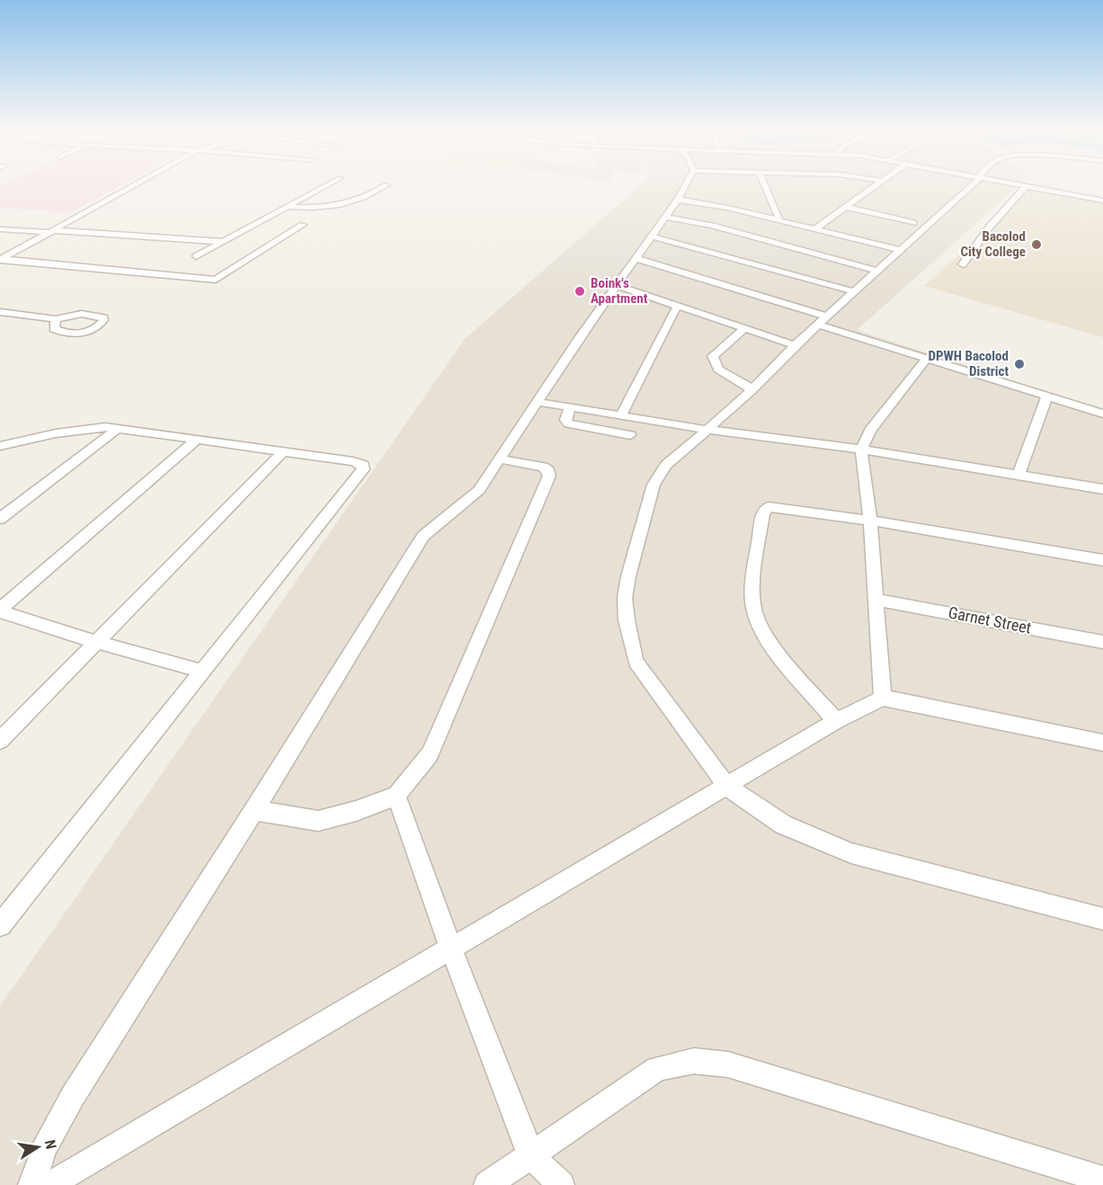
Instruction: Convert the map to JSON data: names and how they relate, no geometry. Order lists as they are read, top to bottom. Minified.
{"streets":{"street":["Garnet Street"]},"places":["Bacolod City College","Boink's Apartment","DPWH Bacolod District"],"north":"right"}
